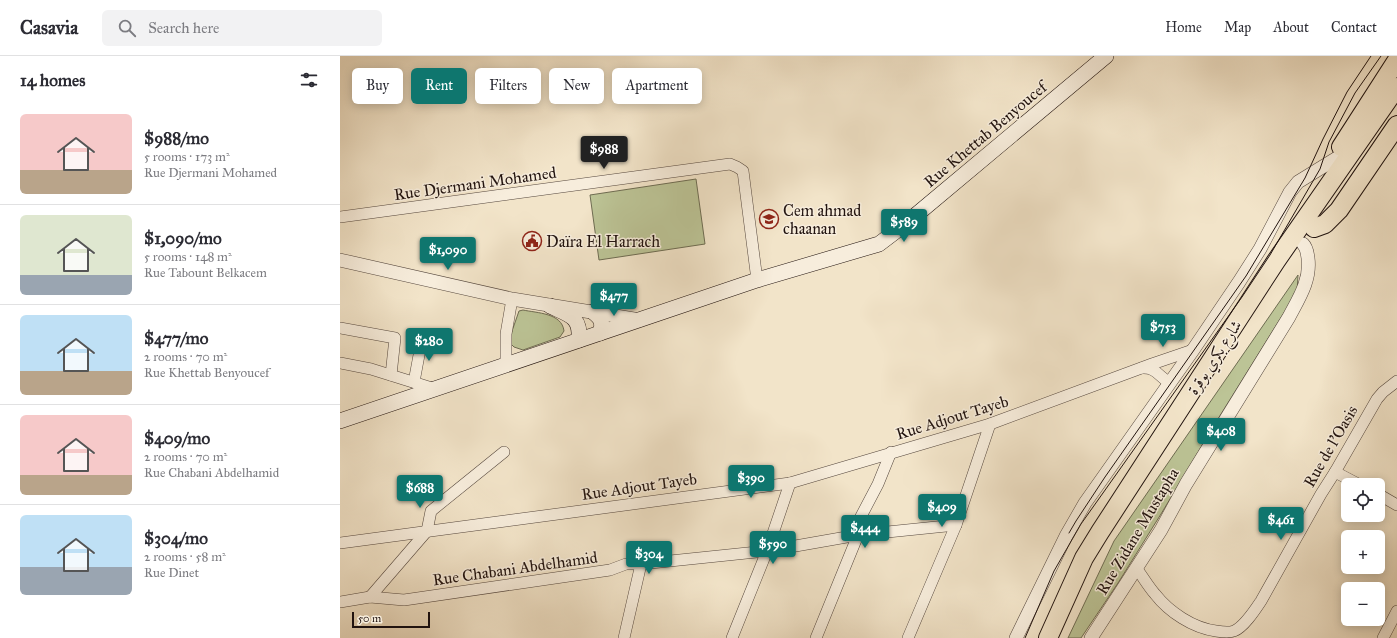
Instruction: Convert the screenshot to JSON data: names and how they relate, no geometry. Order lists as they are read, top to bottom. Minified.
{"streets":{"highway":["شارع بكري بوقرة"],"main road":["Rue Khettab Benyoucef"],"street":["Rue Djermani Mohamed","Rue Adjout Tayeb","Rue de l'Oasis","Rue Zidane Mustapha","Rue Chabani Abdelhamid"]},"crossings":[["Rue Khettab Benyoucef","Rue Djermani Mohamed"],["Rue de l'Oasis","Rue Zidane Mustapha"]],"places":{"school or university":["Cem ahmad chaanan"],"public building":["Daïra El Harrach"]},"scale_bar":"50 m","page":{"header":"Casavia","search":"Search here","nav":["Home","Map","About","Contact"],"heading":"14 homes","chip":["Buy","Rent","Filters","New","Apartment"],"list":[{"name":"$988/mo","note":"5 rooms · 173 m² · Rue Djermani Mohamed"},{"name":"$1,090/mo","note":"5 rooms · 148 m² · Rue Tabount Belkacem"},{"name":"$477/mo","note":"2 rooms · 70 m² · Rue Khettab Benyoucef"},{"name":"$409/mo","note":"2 rooms · 70 m² · Rue Chabani Abdelhamid"},{"name":"$304/mo","note":"2 rooms · 58 m² · Rue Dinet"}],"price":["$988","$589","$1,090","$477","$753","$280","$408","$390","$688","$409","$461","$444","$590","$304"],"map_buttons":["+","−"],"scale":"50 m"}}
